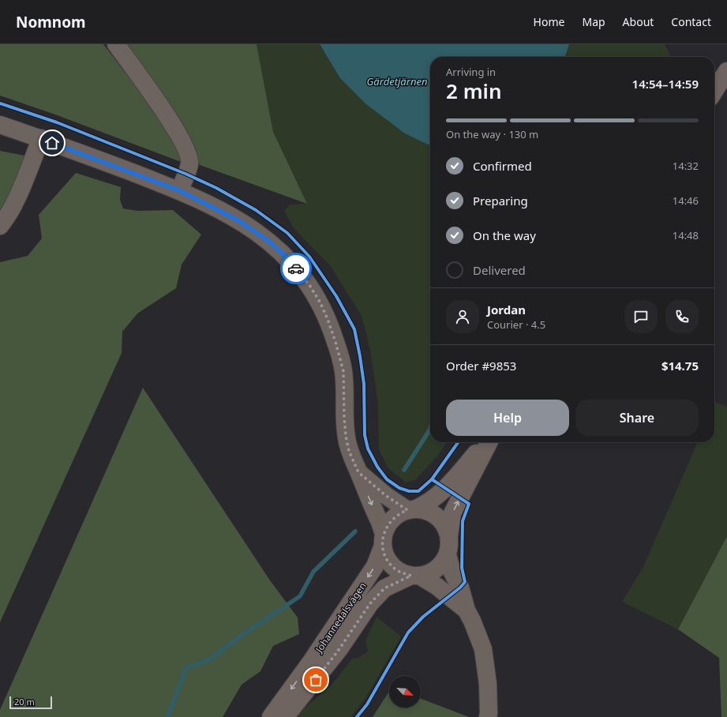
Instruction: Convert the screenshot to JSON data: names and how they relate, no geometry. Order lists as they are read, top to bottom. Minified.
{"streets":{"main road":["Johannedalsvägen"]},"water":["Gärdetjärnen"],"scale_bar":"20 m","north":"bottom right","page":{"header":"Nomnom","nav":["Home","Map","About","Contact"],"heading":["2 min","Arriving in","14:54–14:59"],"panel":["Jordan","Courier · 4.5","Order #9853","$14.75"],"bar":"On the way · 130 m","list":[["Confirmed","14:32"],["Preparing","14:46"],["On the way","14:48"],"Delivered"],"buttons":["Help","Share"],"scale":"20 m"}}
